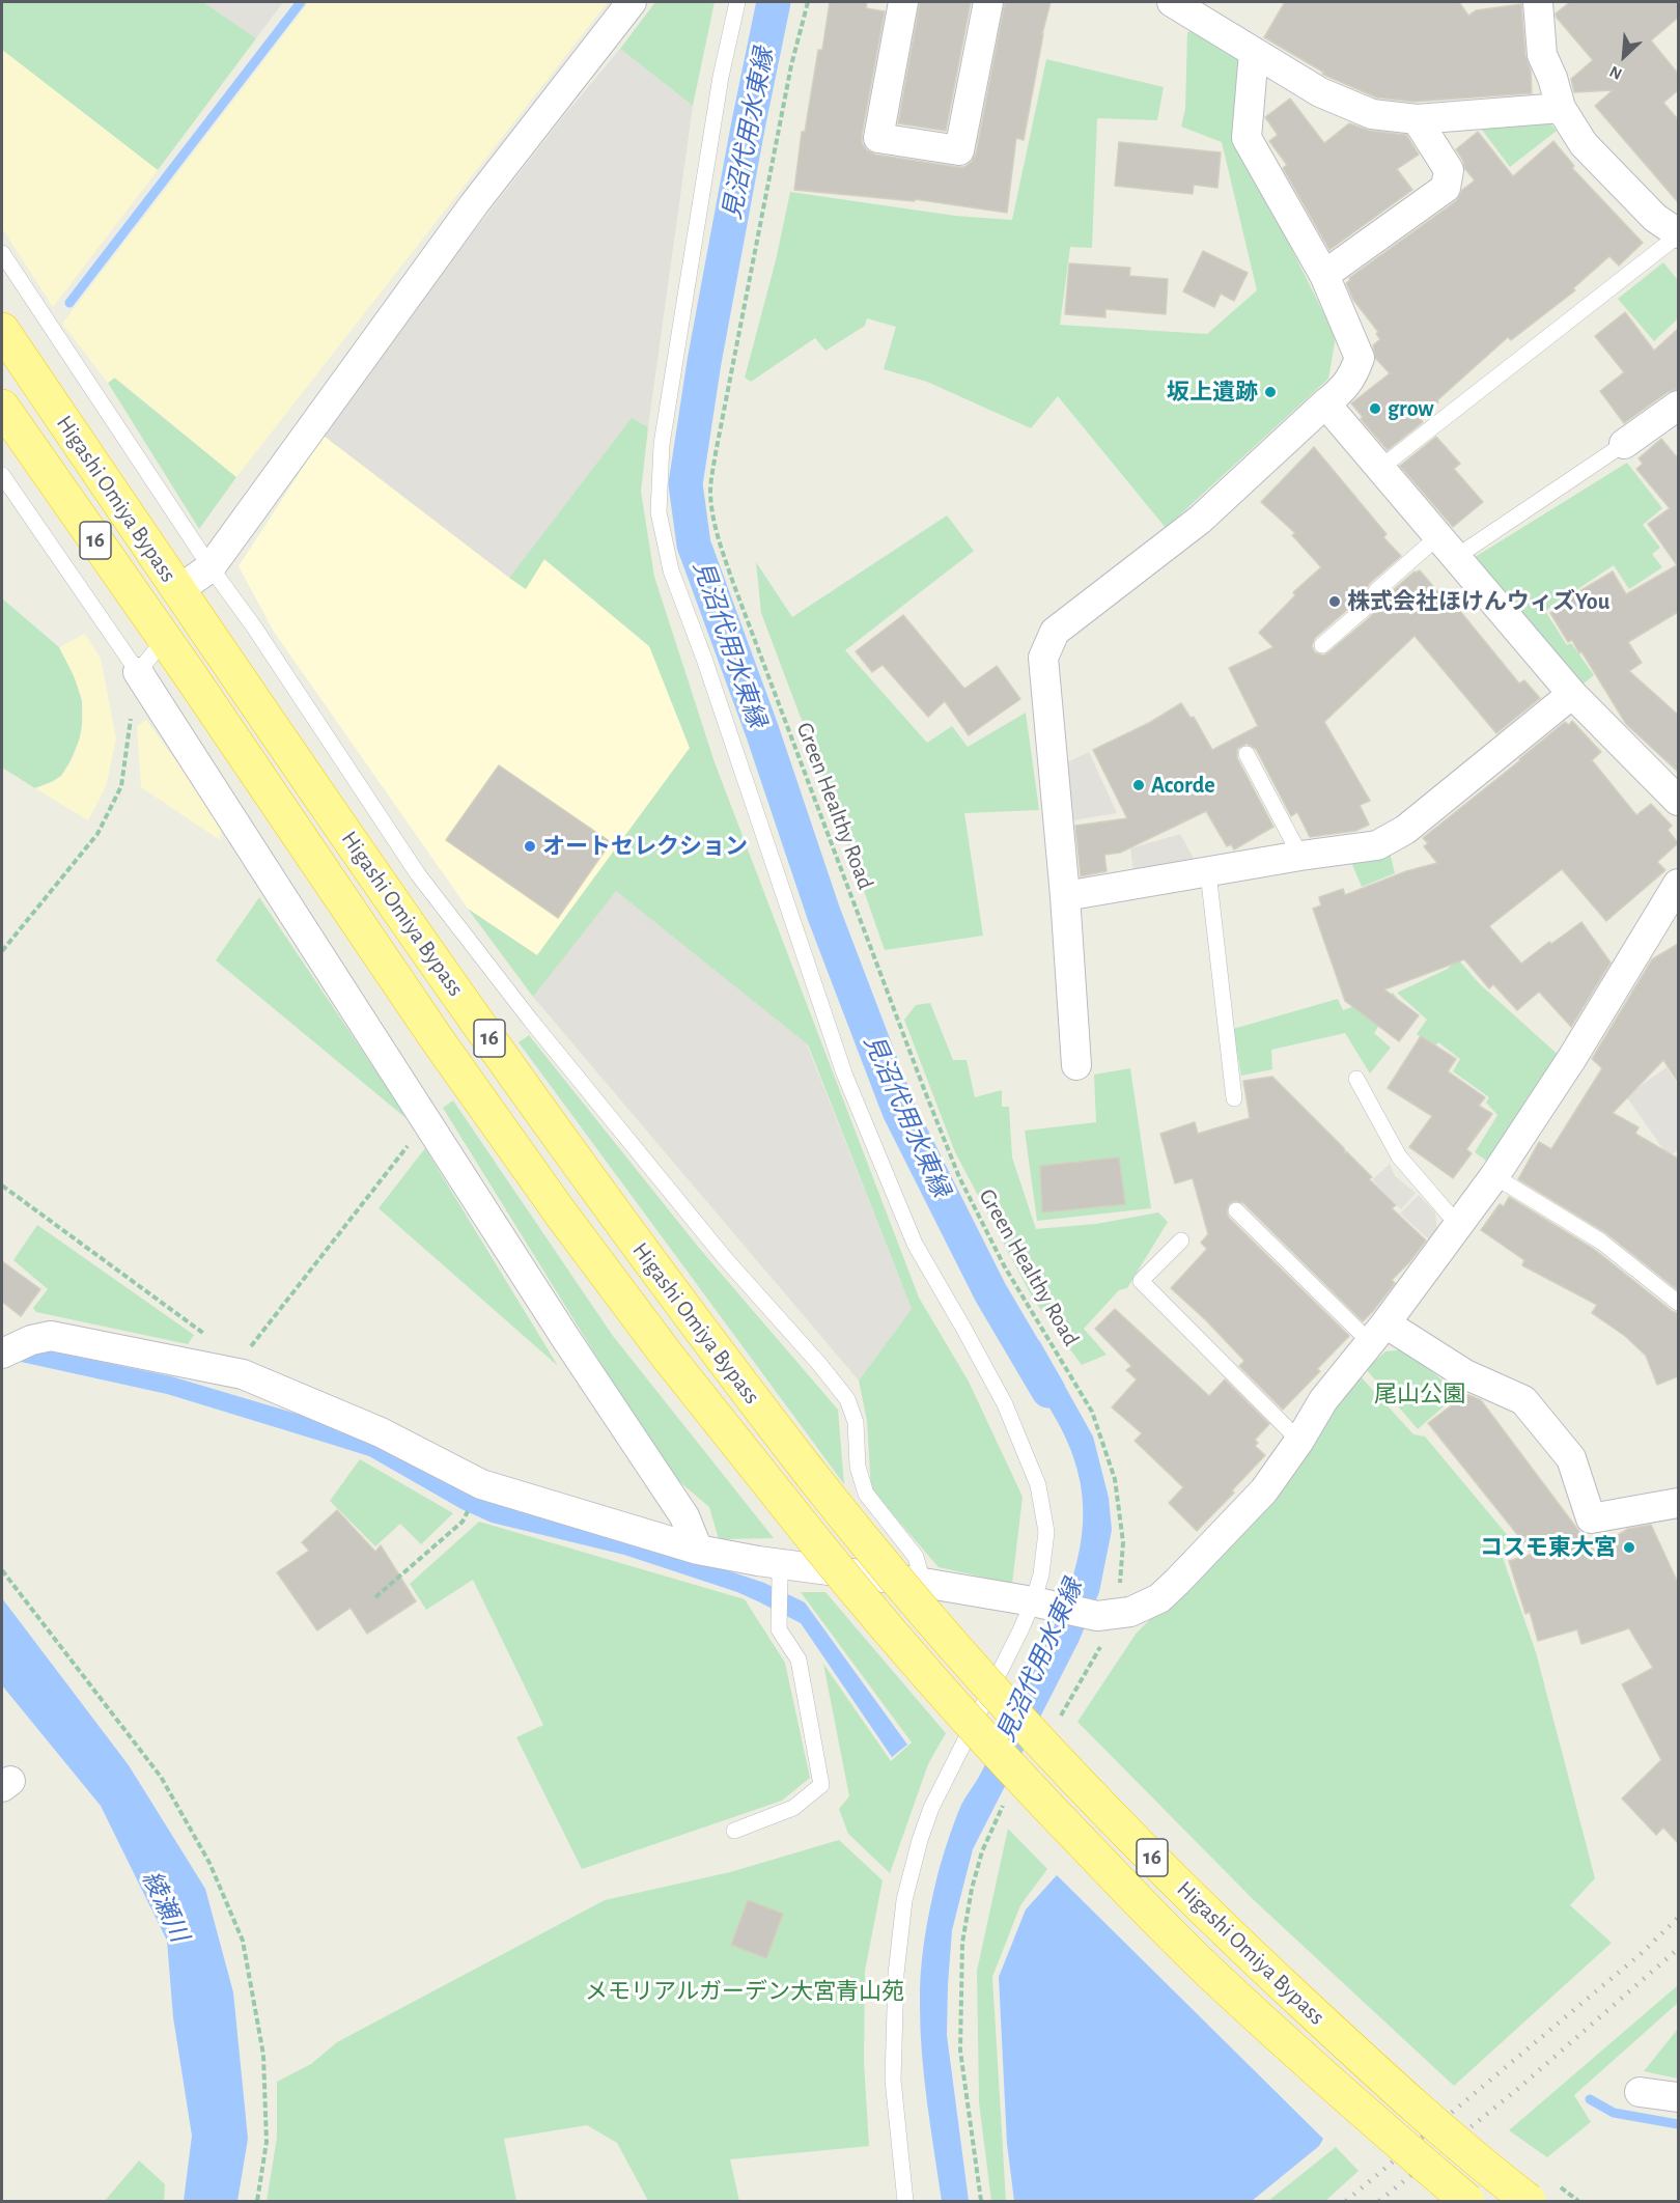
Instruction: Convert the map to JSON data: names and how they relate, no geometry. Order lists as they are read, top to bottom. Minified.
{"streets":{"highway":["Higashi Omiya Bypass","16"],"path":["Green Healthy Road"]},"water":["見沼代用水東縁","綾瀬川"],"parks":["尾山公園","メモリアルガーデン大宮青山苑"],"places":["坂上遺跡","grow","株式会社ほけんウィズYou","Acorde","オートセレクション","コスモ東大宮"],"north":"bottom left"}
